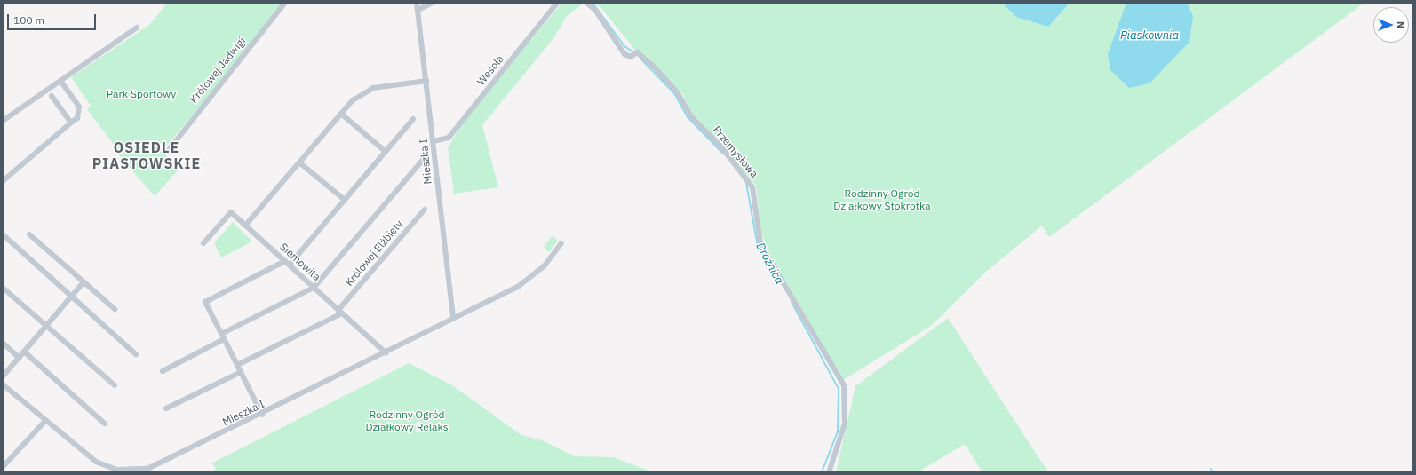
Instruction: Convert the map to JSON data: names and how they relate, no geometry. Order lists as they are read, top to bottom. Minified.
{"streets":{"street":["Królowej Jadwigi","Wesoła","Przemysłowa","Mieszka I","Królowej Elżbiety","Siemowita"]},"crossings":[["Wesoła","Mieszka I"],["Mieszka I","Siemowita"],["Królowej Elżbiety","Siemowita"]],"districts":["OSIEDLE PIASTOWSKIE"],"water":["Piaskownia","Drożnica"],"parks":["Park Sportowy","Rodzinny Ogród Działkowy Stokrotka","Rodzinny Ogród Działkowy Relaks"],"scale_bar":"100 m","north":"right"}
